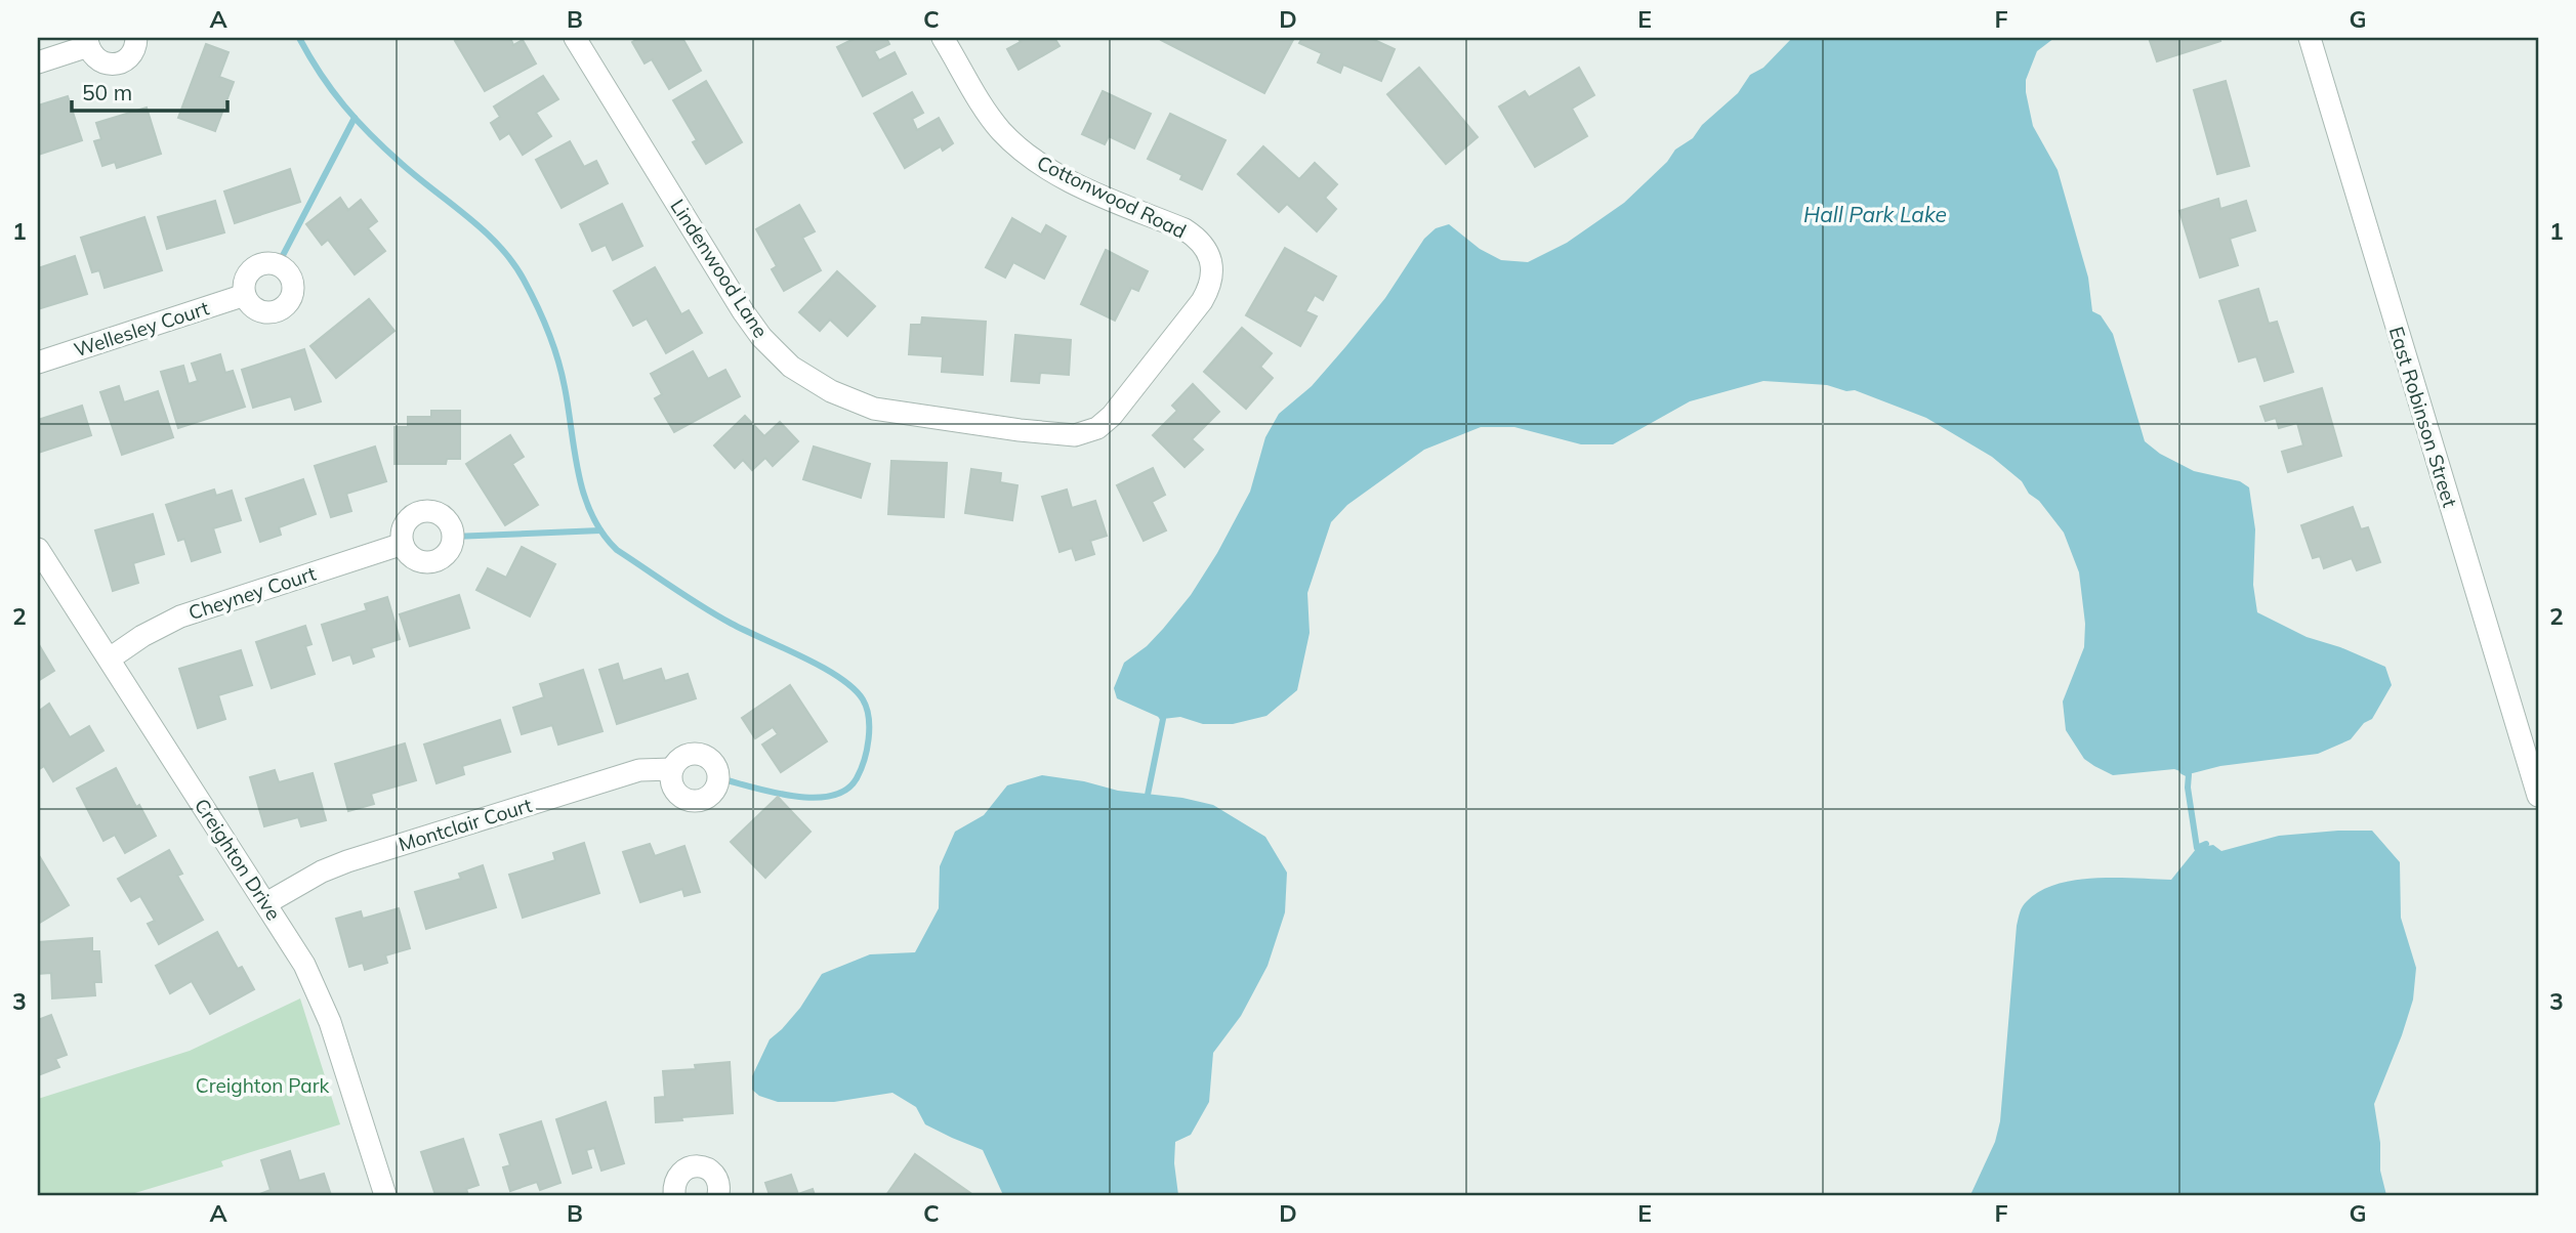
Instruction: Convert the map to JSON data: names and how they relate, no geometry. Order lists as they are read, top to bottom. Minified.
{"streets":{"street":["Cottonwood Road","Lindenwood Lane","Wellesley Court","East Robinson Street","Cheyney Court","Montclair Court","Creighton Drive"]},"crossings":[["Cottonwood Road","Lindenwood Lane"],["Cheyney Court","Creighton Drive"],["Montclair Court","Creighton Drive"]],"water":["Hall Park Lake"],"parks":["Creighton Park"],"scale_bar":"50 m","grid":{"columns":["A","B","C","D","E","F","G"],"rows":["1","2","3"]}}
